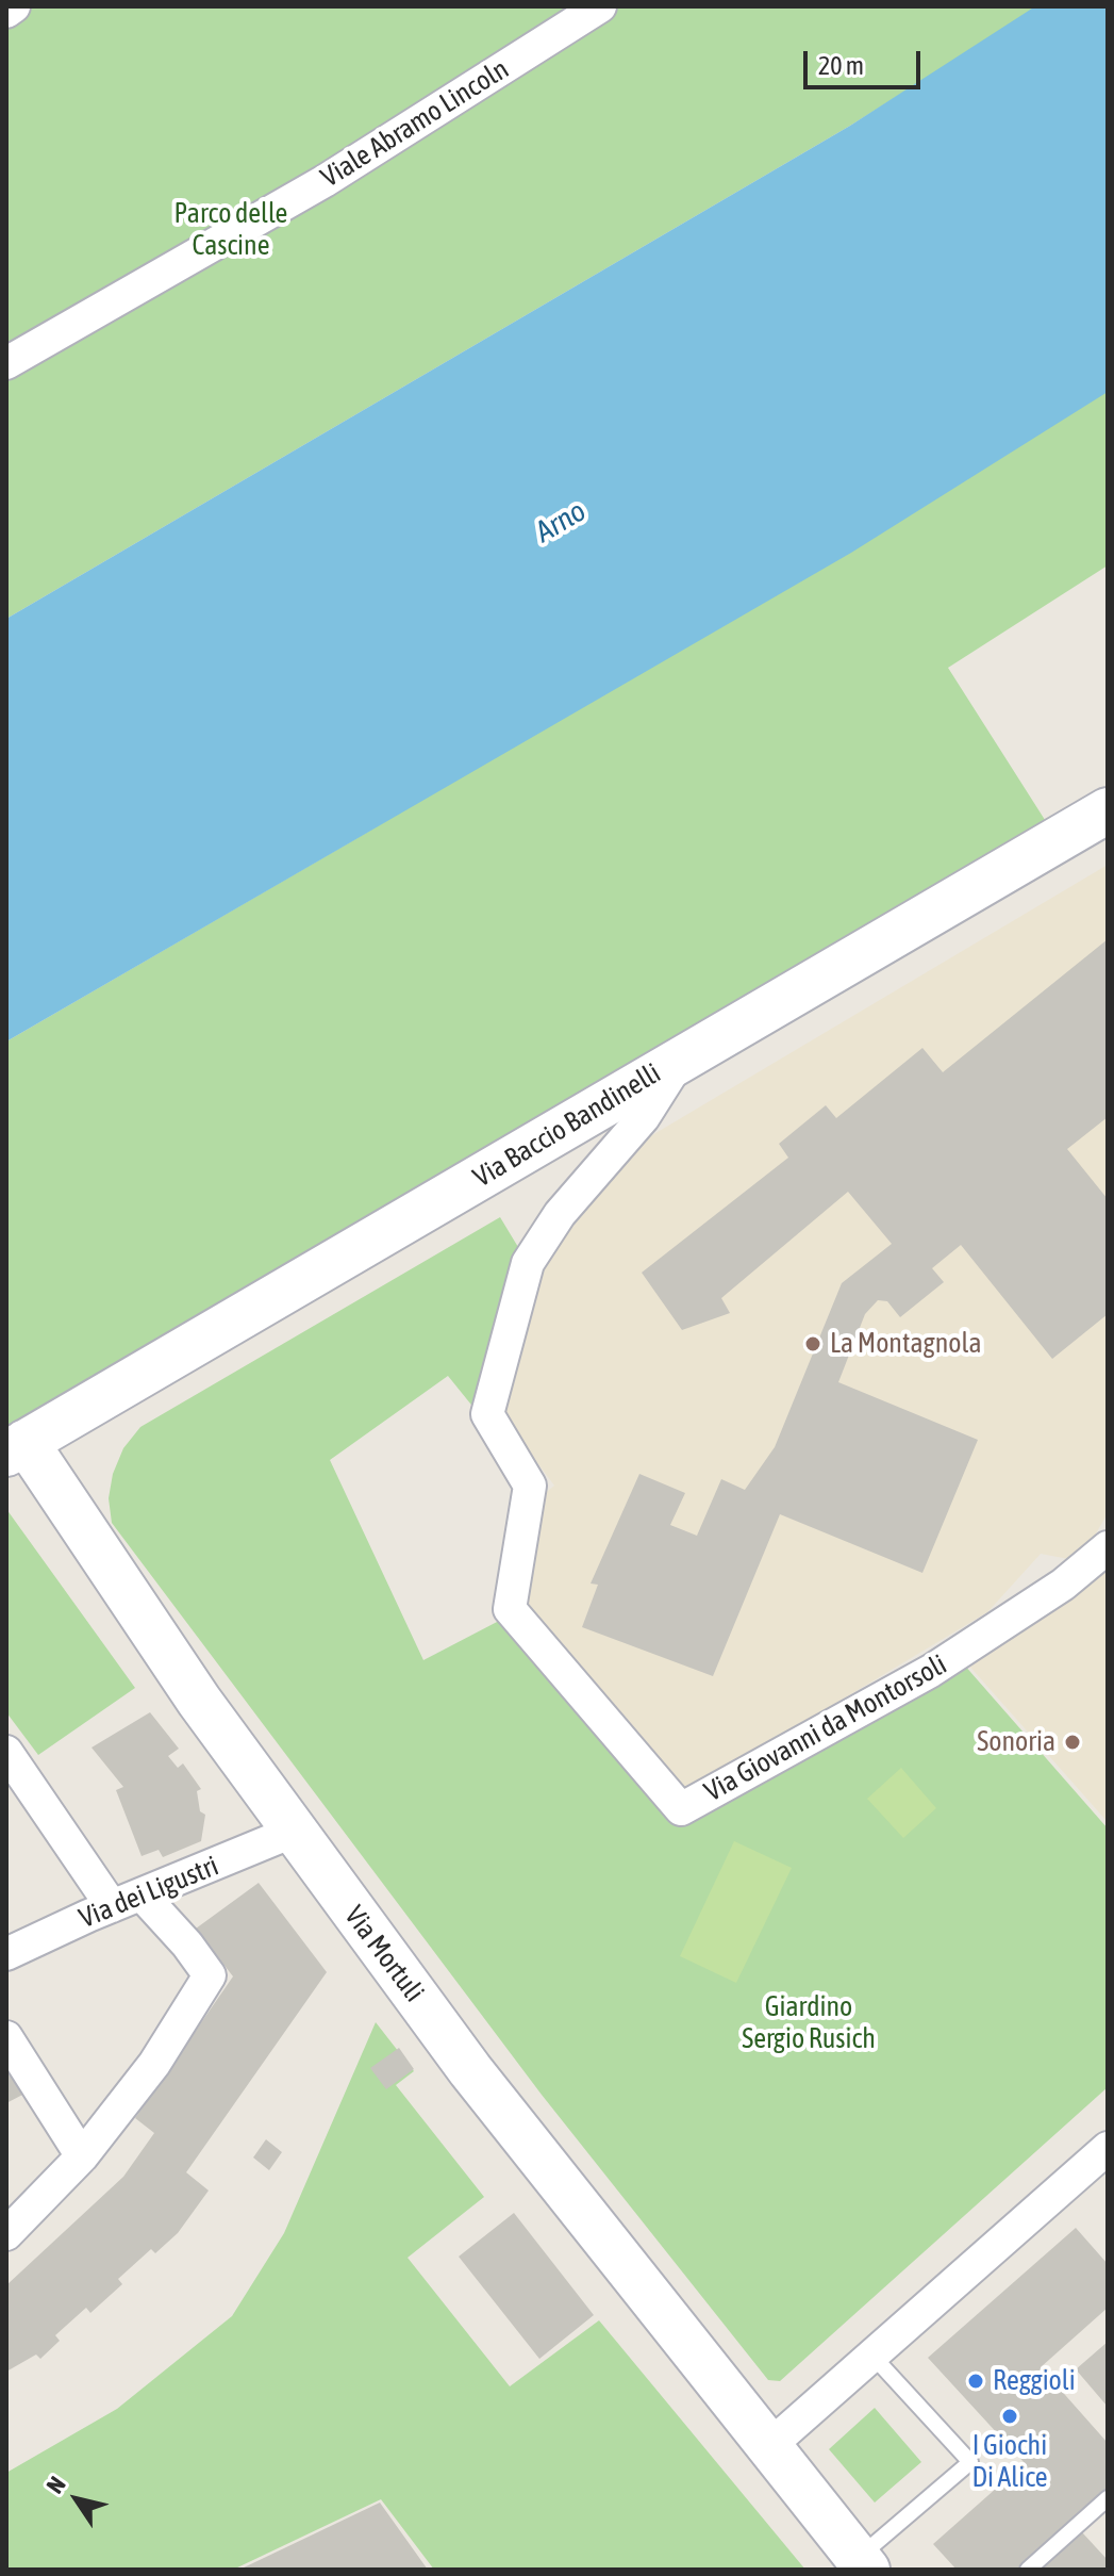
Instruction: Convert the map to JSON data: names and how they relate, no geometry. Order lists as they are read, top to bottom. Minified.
{"streets":{"street":["Viale Abramo Lincoln","Via Baccio Bandinelli","Via Giovanni da Montorsoli","Via dei Ligustri","Via Mortuli"]},"crossings":[["Via Baccio Bandinelli","Via Giovanni da Montorsoli"],["Via Baccio Bandinelli","Via Mortuli"],["Via dei Ligustri","Via Mortuli"]],"water":["Arno"],"parks":["Parco delle Cascine","Giardino Sergio Rusich"],"places":["La Montagnola","Sonoria","Reggioli","I Giochi Di Alice"],"scale_bar":"20 m","north":"top left"}
